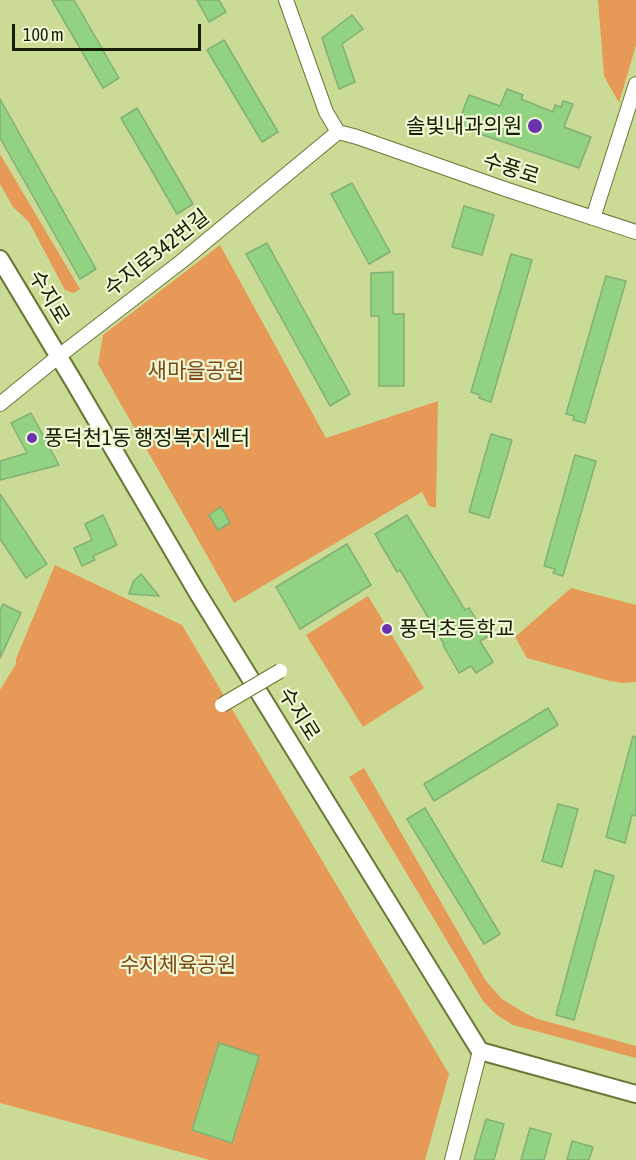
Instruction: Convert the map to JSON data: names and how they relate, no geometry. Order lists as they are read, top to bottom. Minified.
{"streets":{"main road":["수지로"],"street":["수풍로","수지로342번길"]},"crossings":[["수풍로","수지로342번길"],["수지로342번길","수지로"]],"parks":["새마을공원","수지체육공원"],"places":["솔빛내과의원","풍덕천1동 행정복지센터","풍덕초등학교"],"scale_bar":"100 m"}
